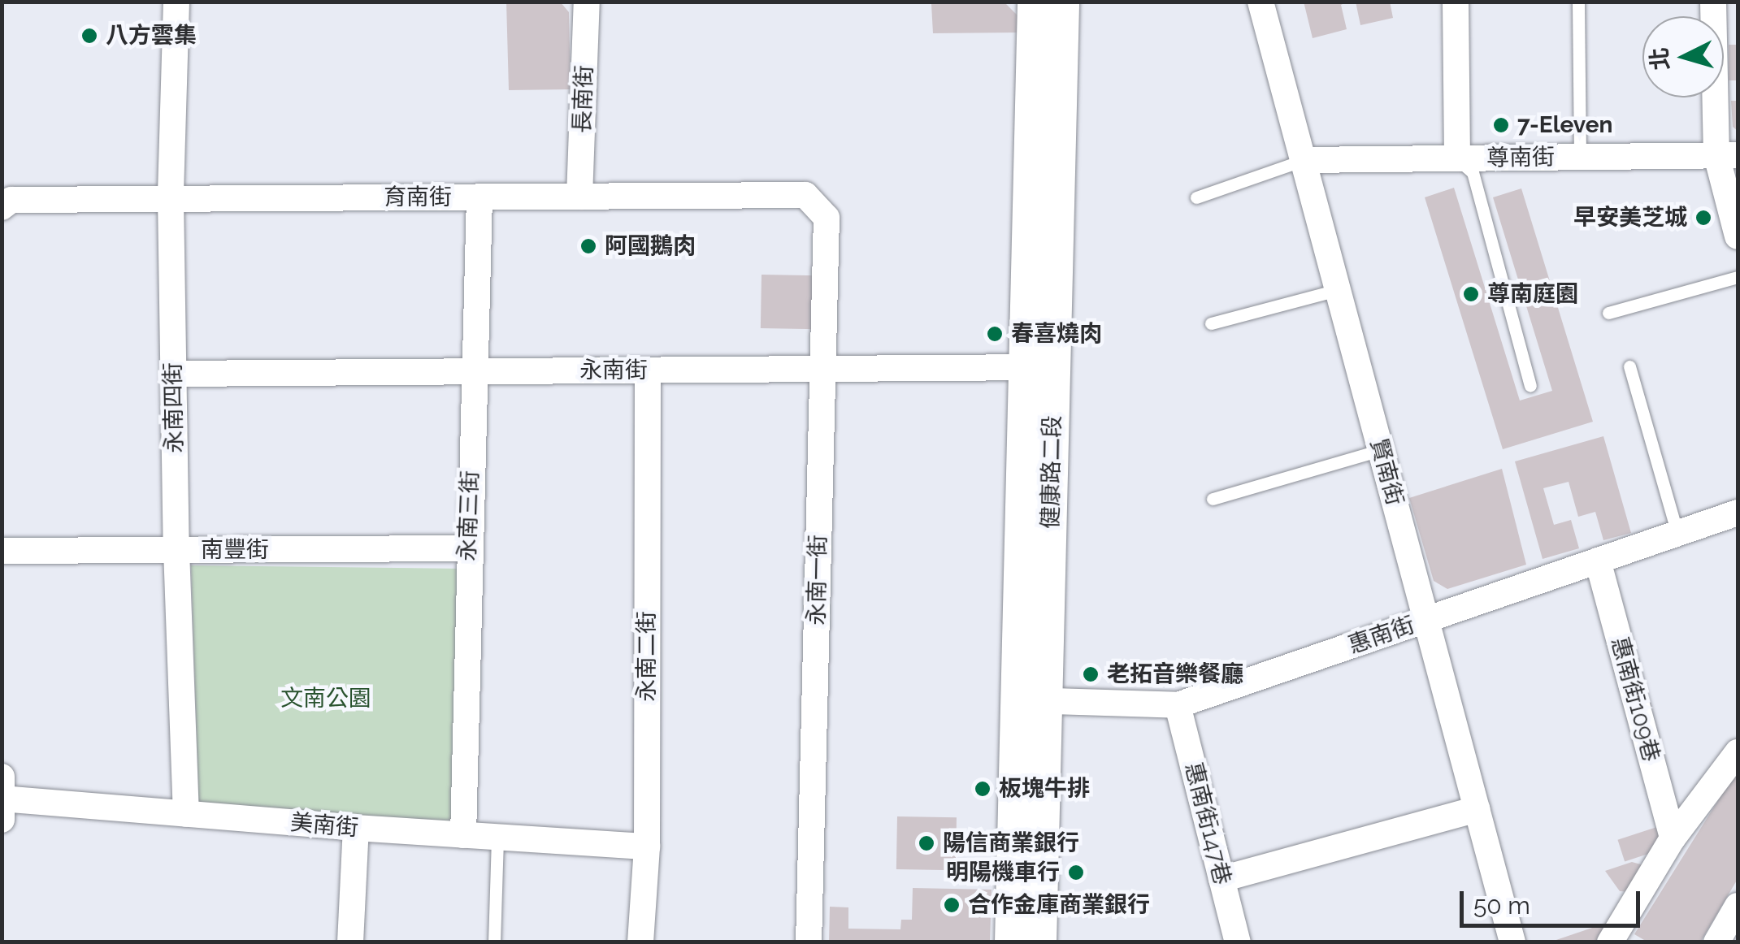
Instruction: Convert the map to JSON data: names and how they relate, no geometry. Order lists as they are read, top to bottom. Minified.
{"streets":{"street":["長南街","尊南街","育南街","永南街","永南四街","健康路二段","賢南街","永南三街","南豐街","永南一街","惠南街","永南二街","惠南街109巷","惠南街147巷","美南街"]},"crossings":[["長南街","育南街"],["尊南街","賢南街"],["育南街","永南四街"],["育南街","永南三街"],["育南街","永南一街"],["永南街","永南四街"],["永南街","健康路二段"],["永南街","永南三街"],["永南街","永南一街"],["永南街","永南二街"],["永南四街","南豐街"],["永南四街","美南街"],["健康路二段","惠南街"],["賢南街","惠南街"],["永南三街","南豐街"],["永南三街","美南街"],["惠南街","惠南街109巷"],["惠南街","惠南街147巷"],["永南二街","美南街"]],"parks":["文南公園"],"places":["八方雲集","7-Eleven","早安美芝城","阿國鵝肉","尊南庭園","春喜燒肉","老拓音樂餐廳","板塊牛排","陽信商業銀行","明陽機車行","合作金庫商業銀行"],"scale_bar":"50 m","north":"left"}
